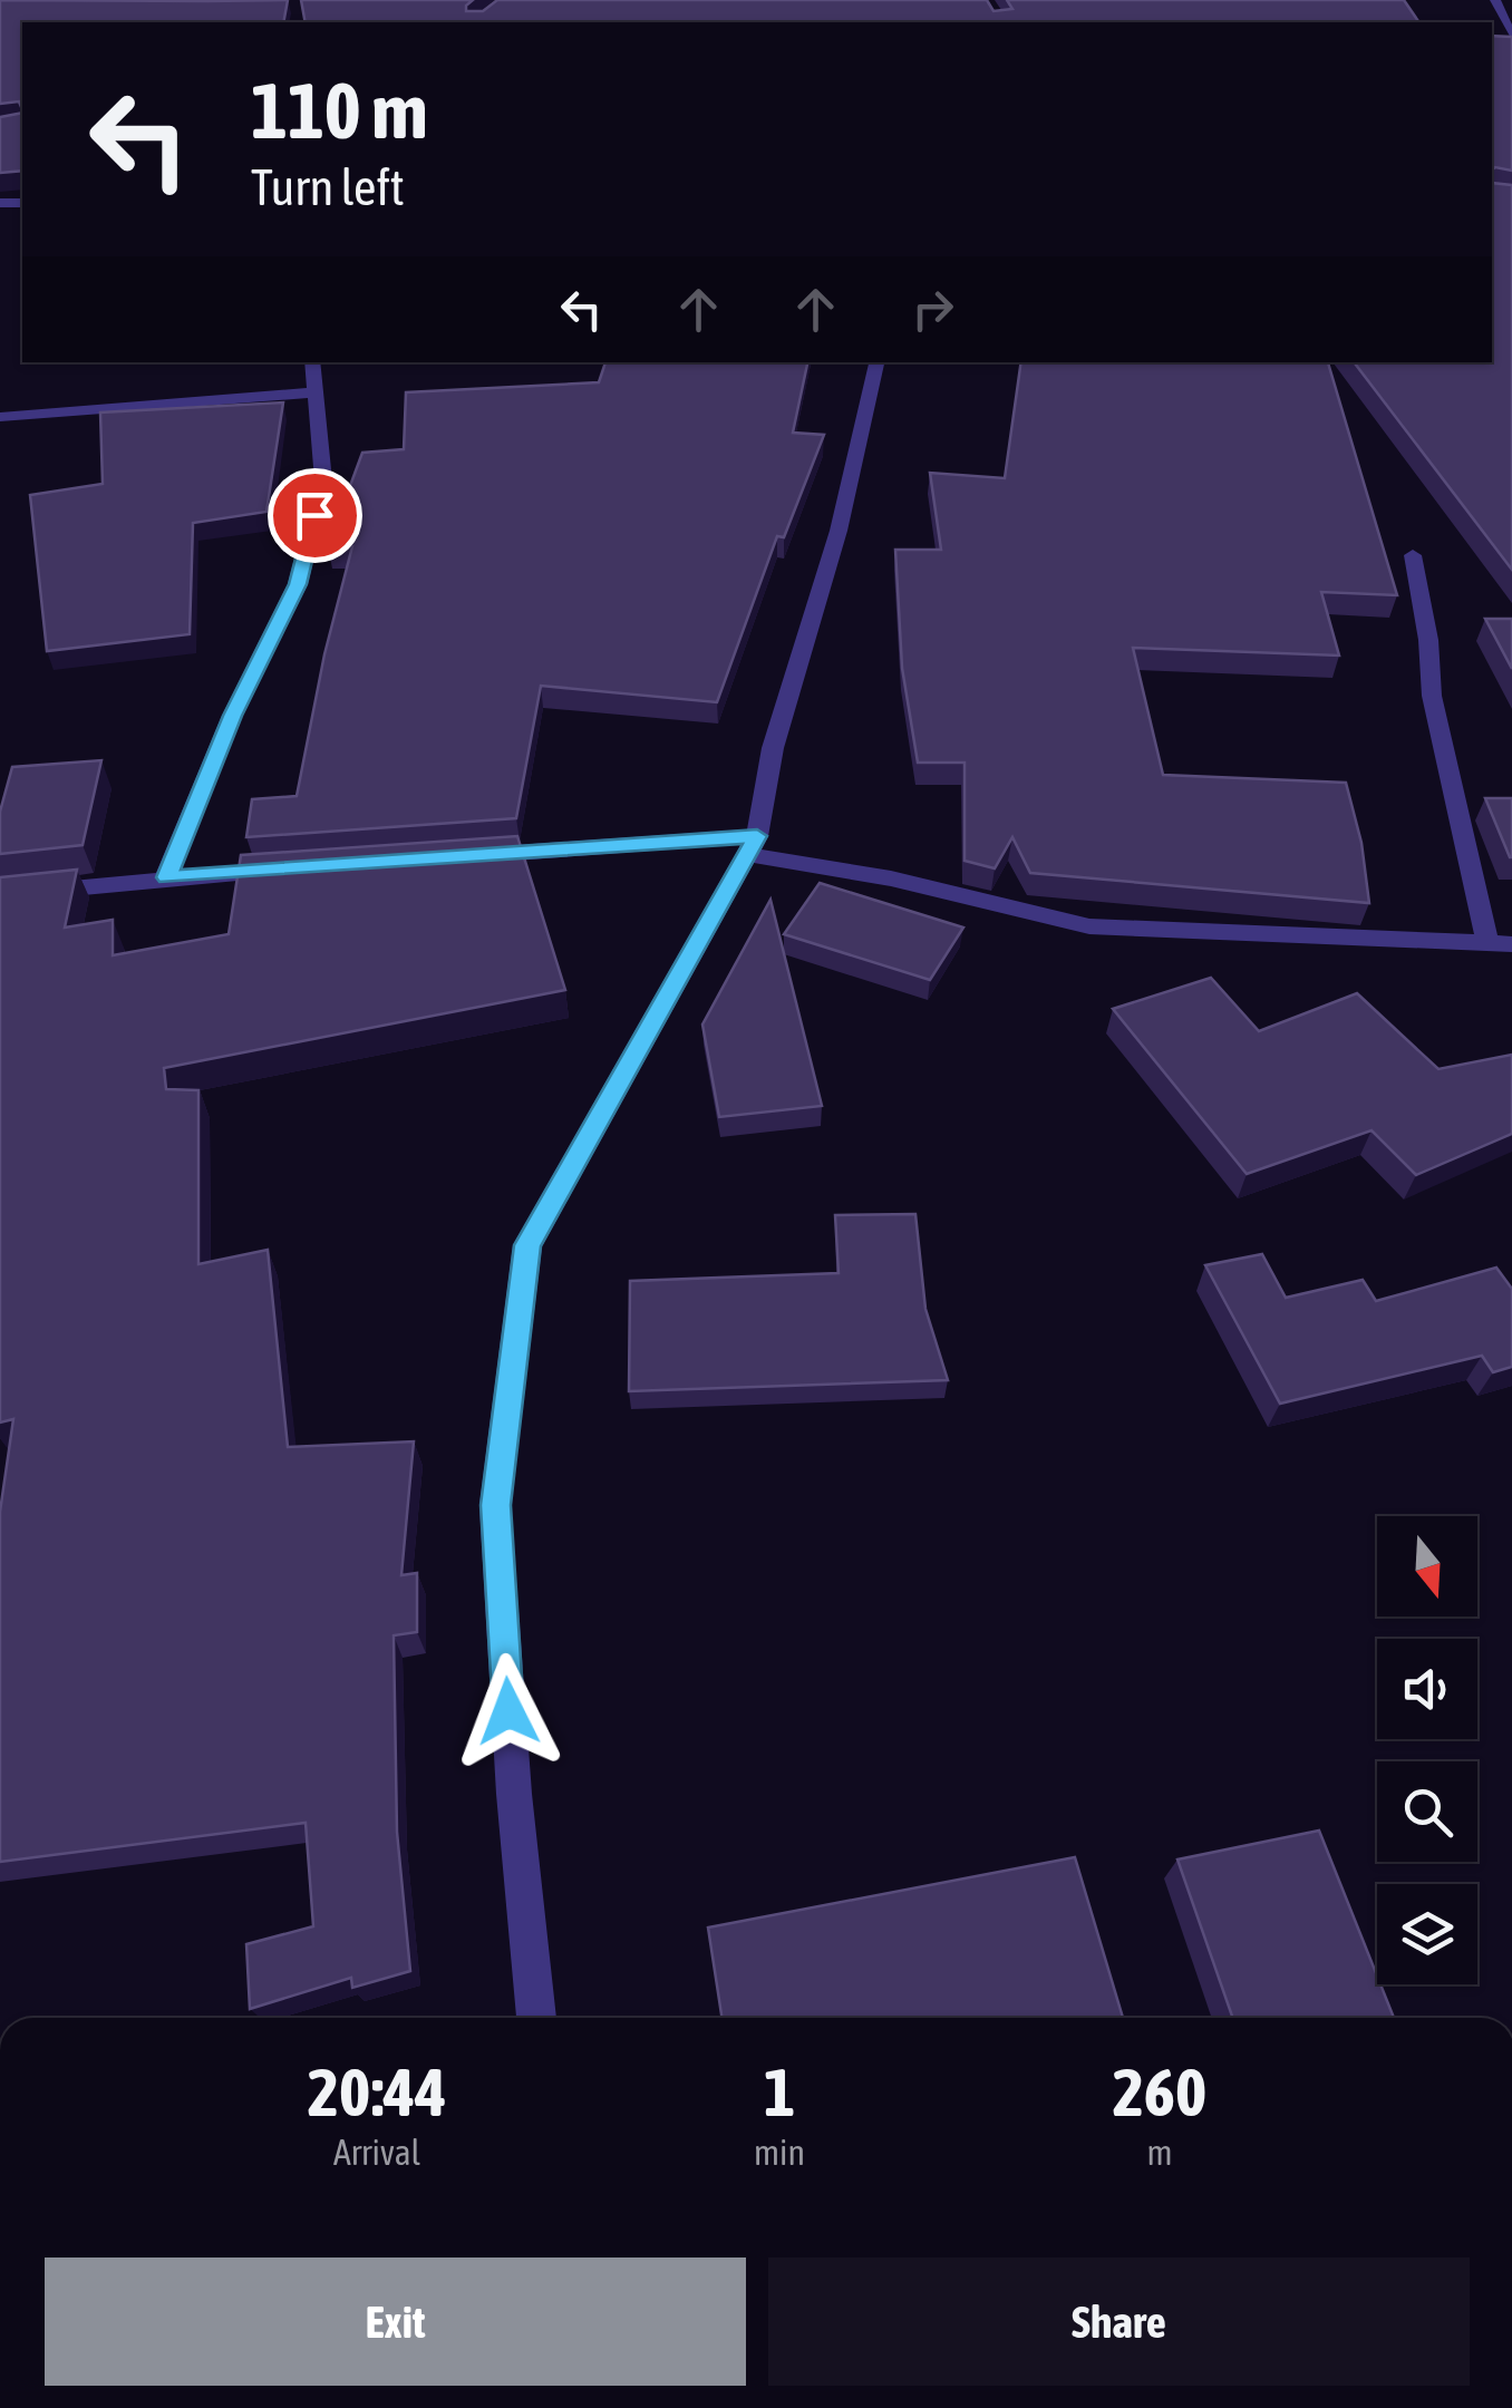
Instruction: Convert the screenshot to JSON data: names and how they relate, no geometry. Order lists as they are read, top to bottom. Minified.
{"north":"bottom","page":{"turn":["110 m","Turn left"],"eta":["20:44","Arrival","1","min","260","m"],"buttons":["Exit","Share"]}}
